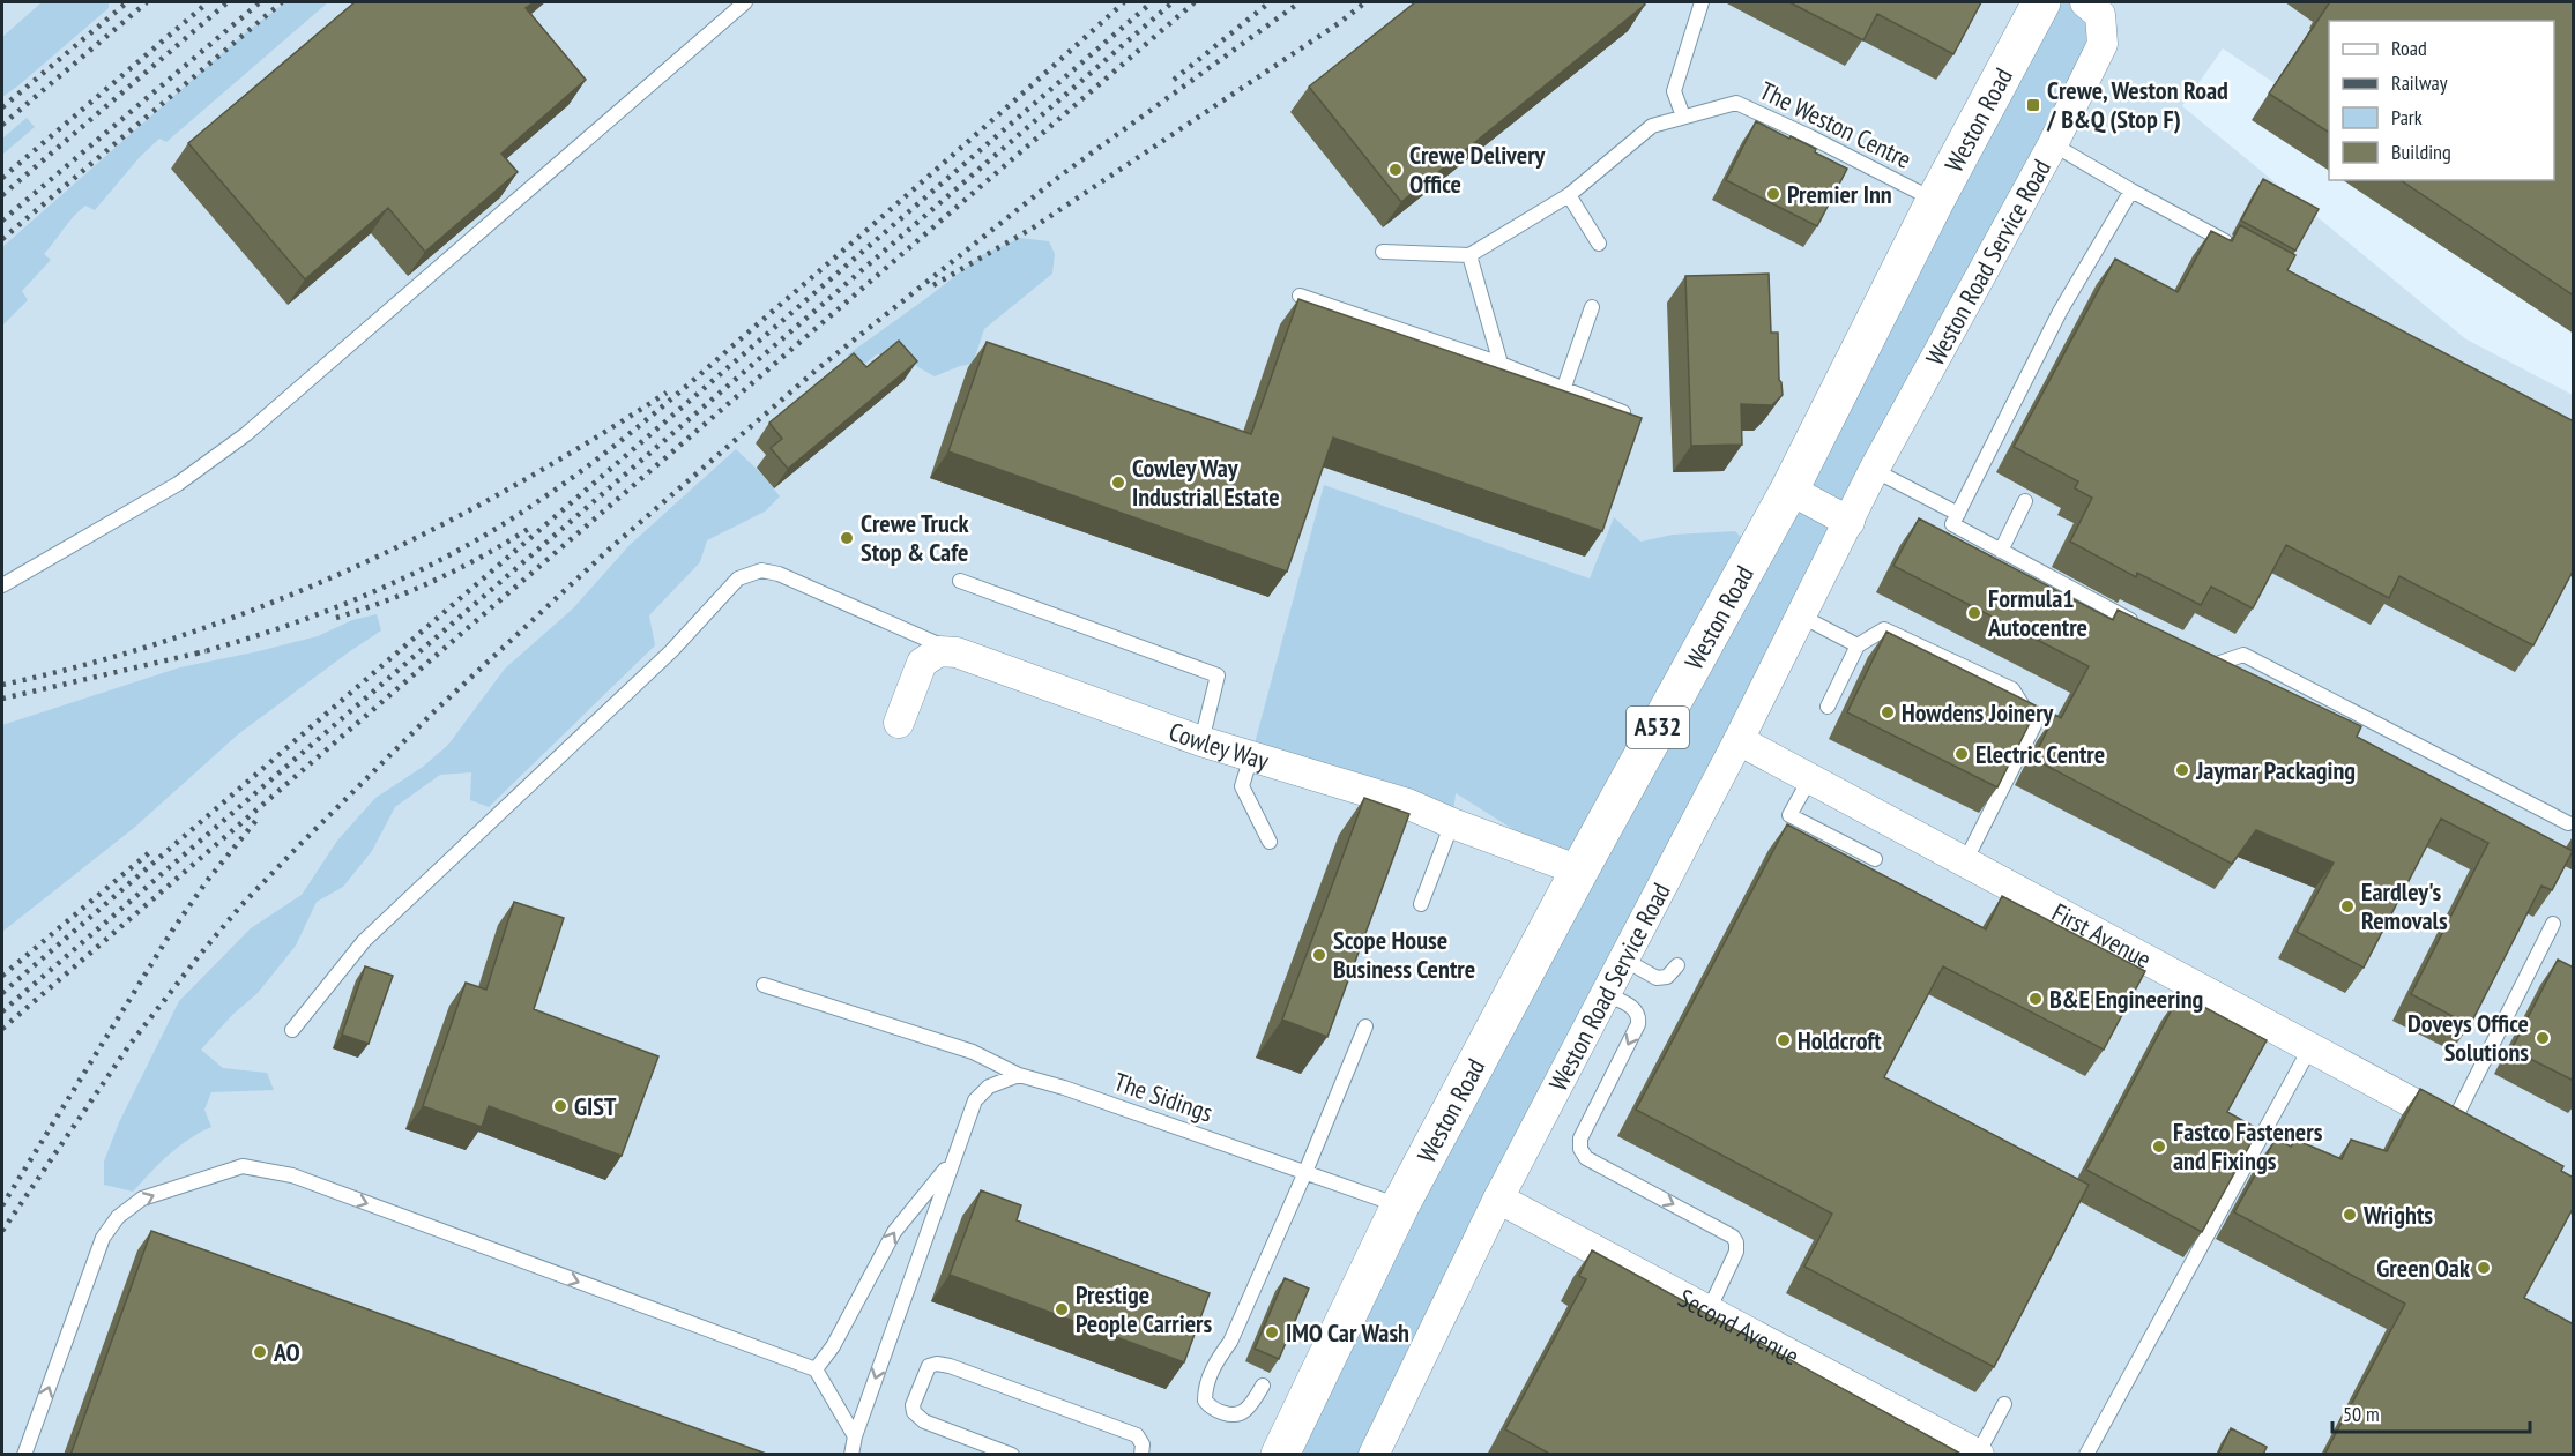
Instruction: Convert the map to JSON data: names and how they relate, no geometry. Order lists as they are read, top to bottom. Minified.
{"streets":{"main road":["Weston Road","A532"],"street":["Weston Road Service Road","Cowley Way","First Avenue","Second Avenue"],"lane":["The Weston Centre","The Sidings"]},"crossings":[["Weston Road","The Weston Centre"],["Weston Road","Cowley Way"],["Weston Road","The Sidings"],["Weston Road Service Road","First Avenue"],["Weston Road Service Road","Second Avenue"]],"places":{"transit":["Crewe, Weston Road / B&Q (Stop F)"],"other":["Crewe Delivery Office","Premier Inn","Cowley Way Industrial Estate","Crewe Truck Stop & Cafe","Formula1 Autocentre","Howdens Joinery","Electric Centre","Jaymar Packaging","Eardley's Removals","Scope House Business Centre","B&E Engineering","Doveys Office Solutions","Holdcroft","GIST","Fastco Fasteners and Fixings","Wrights","Green Oak","Prestige People Carriers","IMO Car Wash","AO"]},"legend":["Road","Railway","Park","Building"],"scale_bar":"50 m"}
